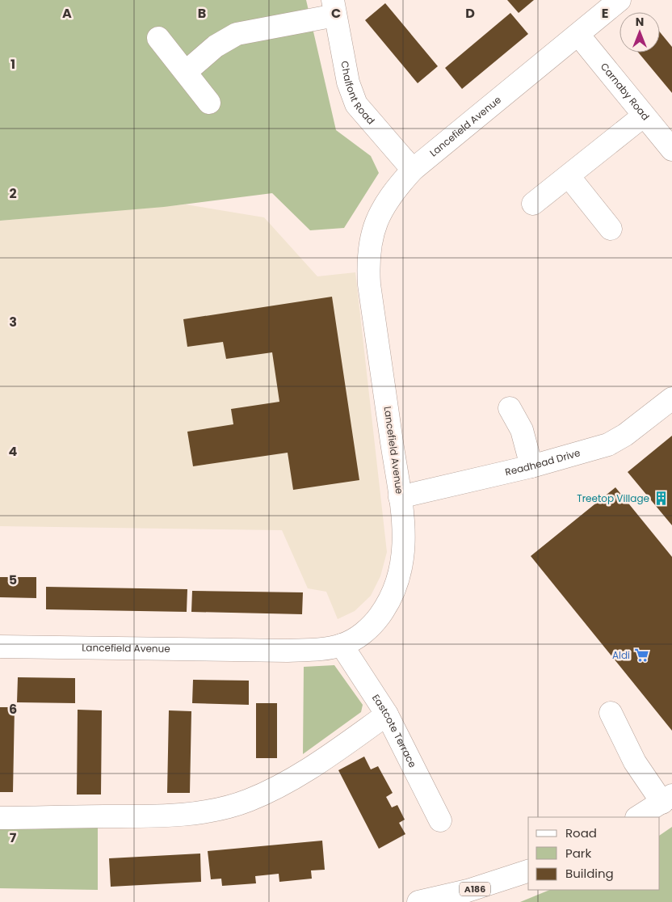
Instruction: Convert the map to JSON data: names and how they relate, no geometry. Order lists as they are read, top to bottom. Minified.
{"streets":{"street":["Chalfont Road","Carnaby Road","Lancefield Avenue","Readhead Drive","Eastcote Terrace","A186"]},"crossings":[["Chalfont Road","Lancefield Avenue"],["Carnaby Road","Lancefield Avenue"],["Lancefield Avenue","Readhead Drive"],["Lancefield Avenue","Eastcote Terrace"]],"places":{"building":["Treetop Village"],"supermarket":["Aldi"]},"legend":["Road","Park","Building"],"north":"top","grid":{"columns":["A","B","C","D","E"],"rows":["1","2","3","4","5","6","7"]}}
